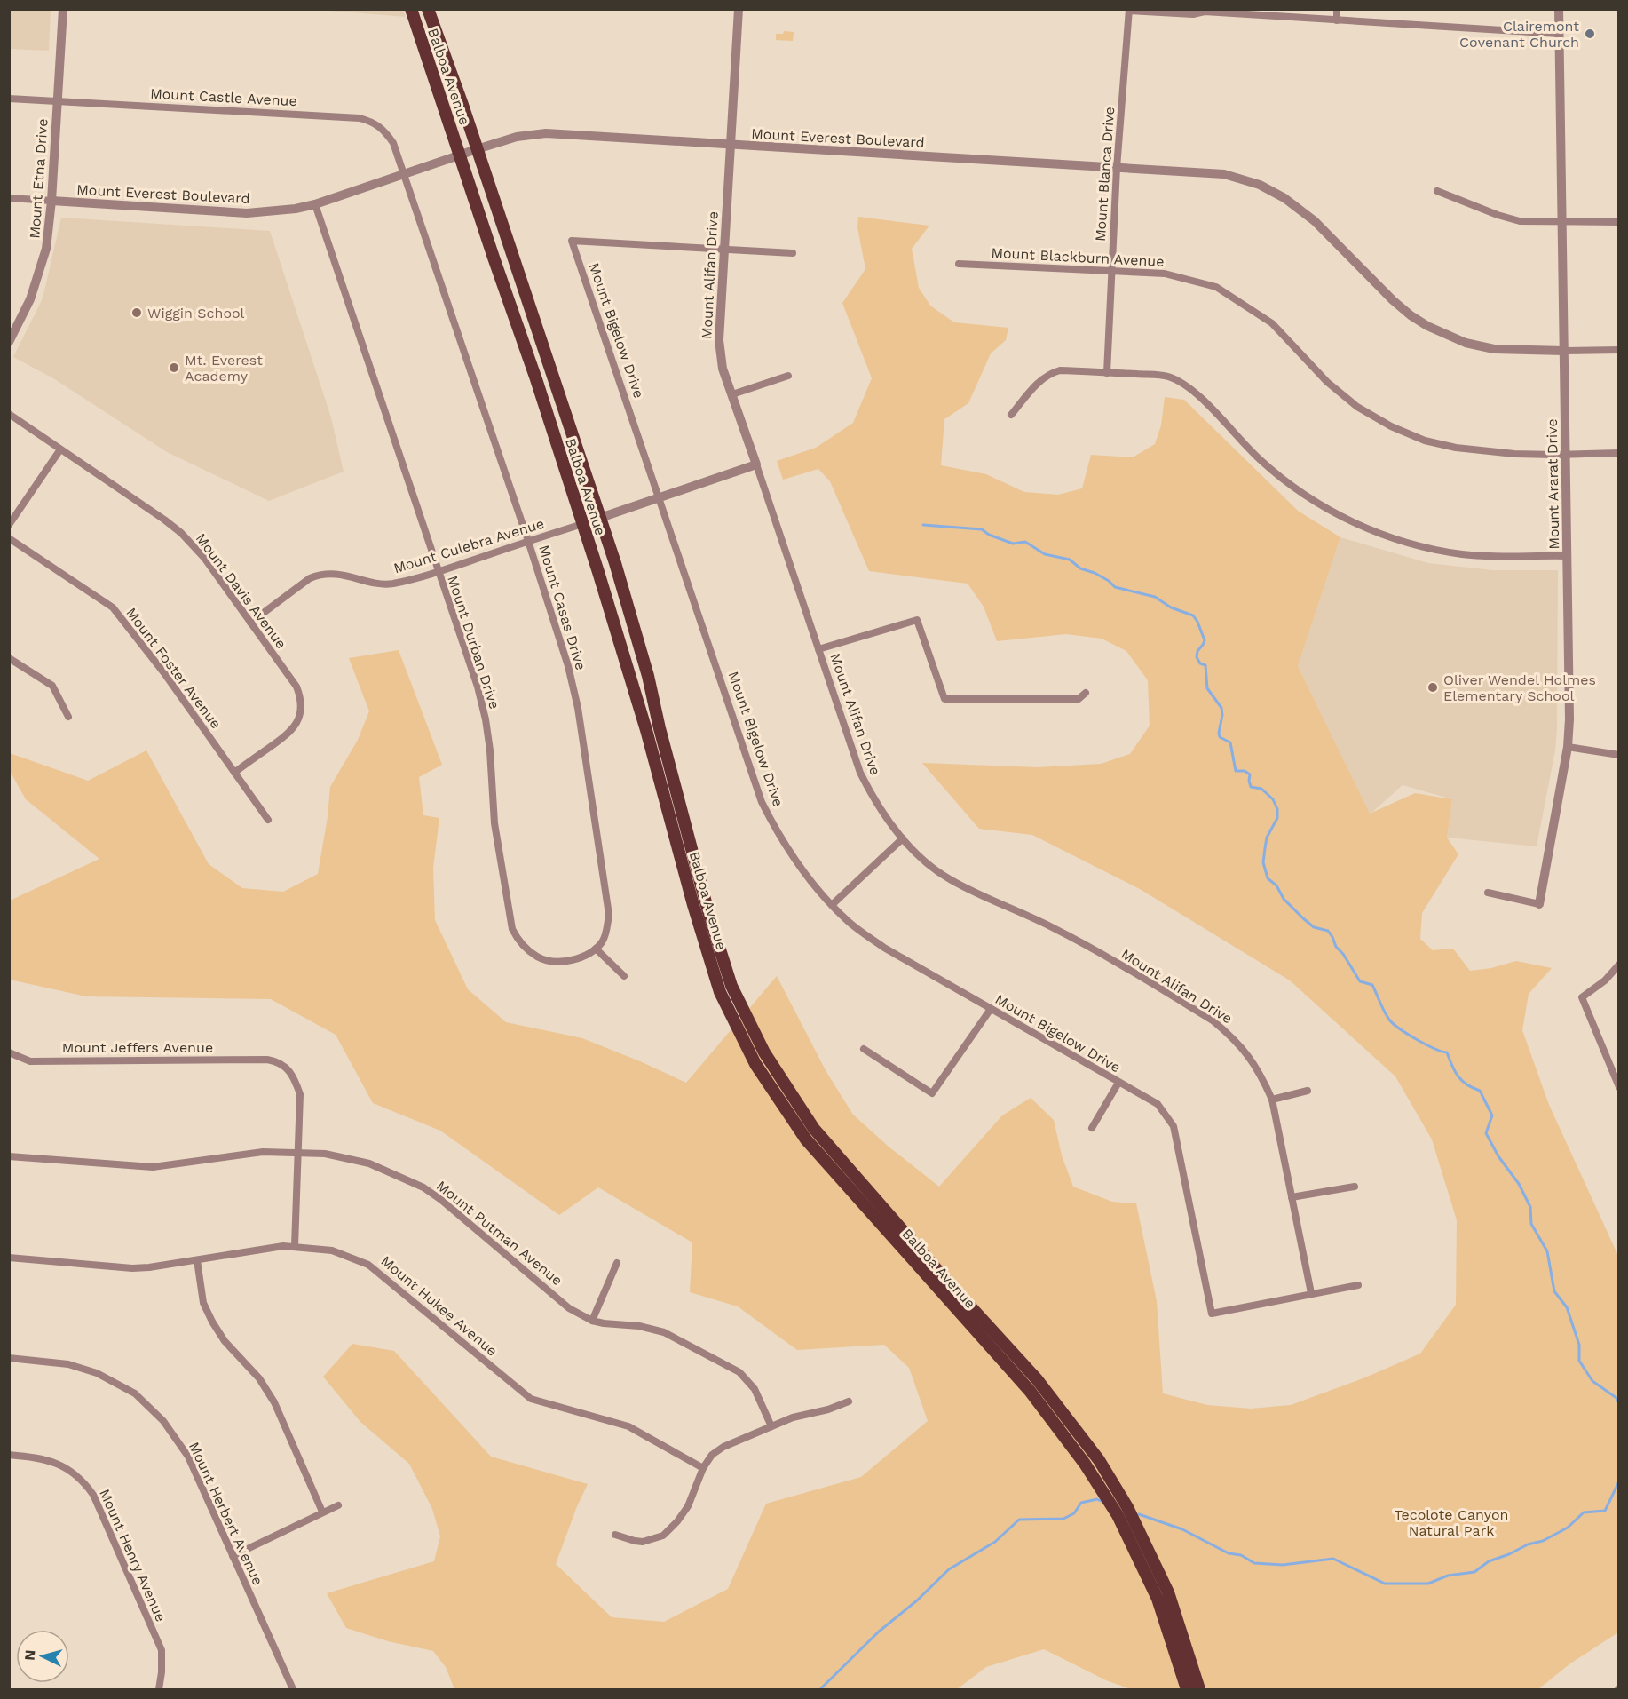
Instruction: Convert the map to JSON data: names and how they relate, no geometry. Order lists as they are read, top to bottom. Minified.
{"streets":{"main road":["Balboa Avenue"],"street":["Mount Castle Avenue","Mount Everest Boulevard","Mount Blanca Drive","Mount Etna Drive","Mount Blackburn Avenue","Mount Alifan Drive","Mount Bigelow Drive","Mount Ararat Drive","Mount Culebra Avenue","Mount Davis Avenue","Mount Casas Drive","Mount Durban Drive","Mount Foster Avenue","Mount Jeffers Avenue","Mount Putman Avenue","Mount Hukee Avenue","Mount Herbert Avenue","Mount Henry Avenue"]},"crossings":[["Balboa Avenue","Mount Everest Boulevard"],["Balboa Avenue","Mount Culebra Avenue"],["Mount Castle Avenue","Mount Everest Boulevard"],["Mount Castle Avenue","Mount Etna Drive"],["Mount Castle Avenue","Mount Casas Drive"],["Mount Everest Boulevard","Mount Blanca Drive"],["Mount Everest Boulevard","Mount Etna Drive"],["Mount Everest Boulevard","Mount Alifan Drive"],["Mount Everest Boulevard","Mount Ararat Drive"],["Mount Everest Boulevard","Mount Casas Drive"],["Mount Everest Boulevard","Mount Durban Drive"],["Mount Blanca Drive","Mount Blackburn Avenue"],["Mount Blackburn Avenue","Mount Ararat Drive"],["Mount Alifan Drive","Mount Bigelow Drive"],["Mount Culebra Avenue","Mount Davis Avenue"],["Mount Culebra Avenue","Mount Casas Drive"],["Mount Culebra Avenue","Mount Durban Drive"],["Mount Davis Avenue","Mount Foster Avenue"],["Mount Casas Drive","Mount Durban Drive"],["Mount Jeffers Avenue","Mount Putman Avenue"]],"parks":["Tecolote Canyon Natural Park"],"places":["Clairemont Covenant Church","Wiggin School","Mt. Everest Academy","Oliver Wendel Holmes Elementary School"],"north":"left"}
